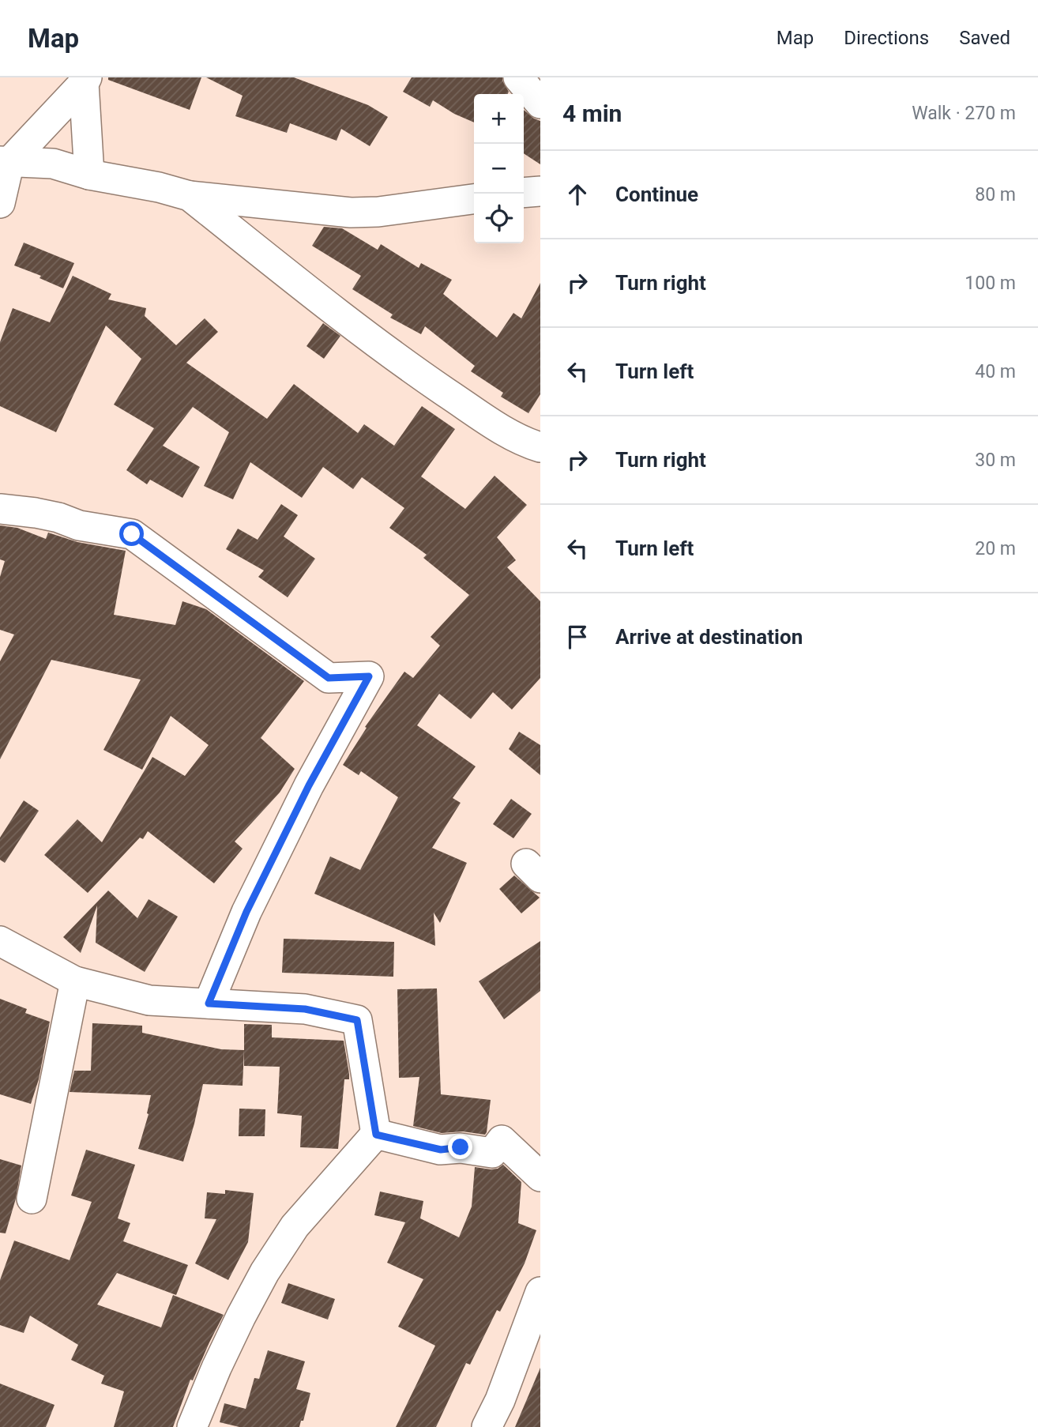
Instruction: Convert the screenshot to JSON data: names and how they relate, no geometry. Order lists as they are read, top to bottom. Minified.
{"page":{"header":"Map","nav":["Map","Directions","Saved"],"heading":["4 min","Walk · 270 m"],"map_buttons":["+","−"],"list":[["Continue","80 m"],["Turn right","100 m"],["Turn left","40 m"],["Turn right","30 m"],["Turn left","20 m"],"Arrive at destination"]}}
